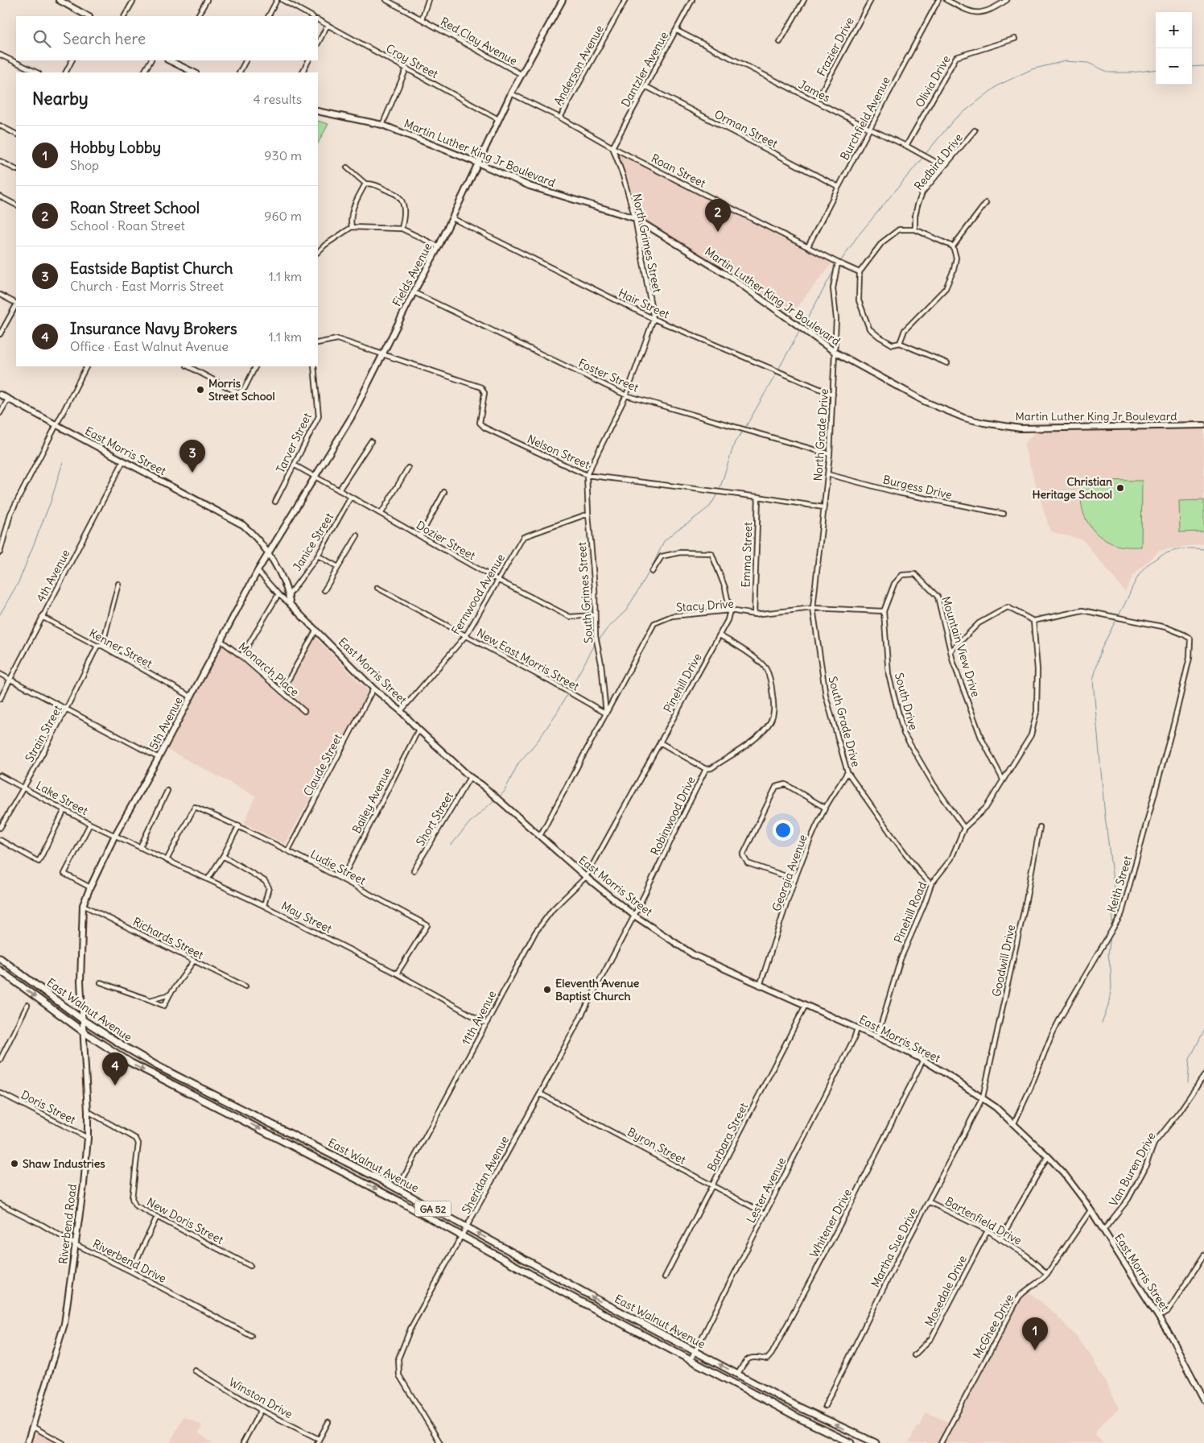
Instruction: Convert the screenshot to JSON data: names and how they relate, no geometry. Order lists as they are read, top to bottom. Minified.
{"streets":{"main road":["East Walnut Avenue","GA 52"],"street":["Red Clay Avenue","Frazier Drive","Croy Street","Anderson Avenue","Dantzler Avenue","Olivia Drive","James","Burchfield Avenue","Orman Street","Martin Luther King Jr Boulevard","Redbird Drive","Roan Street","North Grimes Street","Fields Avenue","Hair Street","Foster Street","North Grade Drive","Tarver Street","East Morris Street","Nelson Street","Burgess Drive","Dozier Street","Janice Street","Emma Street","4th Avenue","South Grimes Street","Fernwood Avenue","Stacy Drive","Mountain View Drive","Kenner Street","New East Morris Street","Monarch Place","Pinehill Drive","South Drive","South Grade Drive","5th Avenue","Strain Street","Claude Street","Lake Street","Bailey Avenue","Robinwood Drive","Short Street","Ludie Street","Georgia Avenue","Keith Street","Pinehill Road","May Street","Richards Street","Goodwill Drive","11th Avenue","Doris Street","Barbara Street","Byron Street","Van Buren Drive","Sheridan Avenue","Lester Avenue","New Doris Street","Bartenfield Drive","Whitener Drive","Riverbend Road","Martha Sue Drive","Riverbend Drive","Mosedale Drive","McGhee Drive","Winston Drive"]},"crossings":[["Red Clay Avenue","Fields Avenue"],["Frazier Drive","James"],["Croy Street","Fields Avenue"],["Anderson Avenue","Roan Street"],["Dantzler Avenue","James"],["Dantzler Avenue","Orman Street"],["Dantzler Avenue","Roan Street"],["Dantzler Avenue","North Grimes Street"],["Olivia Drive","James"],["James","Burchfield Avenue"],["James","Redbird Drive"],["Burchfield Avenue","Orman Street"],["Burchfield Avenue","Roan Street"],["Martin Luther King Jr Boulevard","North Grimes Street"],["Martin Luther King Jr Boulevard","Fields Avenue"],["Martin Luther King Jr Boulevard","North Grade Drive"],["Roan Street","North Grimes Street"],["Roan Street","Fields Avenue"],["Roan Street","North Grade Drive"],["North Grimes Street","Hair Street"],["Fields Avenue","Hair Street"],["Fields Avenue","Foster Street"],["Fields Avenue","East Morris Street"],["Fields Avenue","Nelson Street"],["Fields Avenue","Dozier Street"],["Fields Avenue","5th Avenue"],["Hair Street","North Grade Drive"],["Foster Street","North Grade Drive"],["North Grade Drive","Nelson Street"],["North Grade Drive","Burgess Drive"],["North Grade Drive","Stacy Drive"],["North Grade Drive","South Grade Drive"],["Tarver Street","Dozier Street"],["East Morris Street","Janice Street"],["East Morris Street","4th Avenue"],["East Morris Street","Fernwood Avenue"],["East Morris Street","Pinehill Drive"],["East Morris Street","5th Avenue"],["East Morris Street","Claude Street"],["East Morris Street","Bailey Avenue"],["East Morris Street","Robinwood Drive"],["East Morris Street","Short Street"],["East Morris Street","Georgia Avenue"],["East Morris Street","Keith Street"],["East Morris Street","Pinehill Road"],["East Morris Street","Goodwill Drive"],["East Morris Street","11th Avenue"],["East Morris Street","Barbara Street"],["East Morris Street","Van Buren Drive"],["East Morris Street","Sheridan Avenue"],["East Morris Street","Lester Avenue"],["East Morris Street","Whitener Drive"],["East Morris Street","Martha Sue Drive"],["East Morris Street","McGhee Drive"],["Nelson Street","Emma Street"],["Nelson Street","South Grimes Street"],["Dozier Street","Janice Street"],["Dozier Street","South Grimes Street"],["Dozier Street","Fernwood Avenue"],["Emma Street","Stacy Drive"],["4th Avenue","Kenner Street"],["South Grimes Street","Fernwood Avenue"],["South Grimes Street","Stacy Drive"],["South Grimes Street","New East Morris Street"],["Fernwood Avenue","New East Morris Street"],["Stacy Drive","Mountain View Drive"],["Stacy Drive","New East Morris Street"],["Stacy Drive","Pinehill Drive"],["Stacy Drive","South Drive"],["Stacy Drive","South Grade Drive"],["Mountain View Drive","South Drive"],["Mountain View Drive","Pinehill Road"],["Kenner Street","5th Avenue"],["Kenner Street","Strain Street"],["Monarch Place","5th Avenue"],["Pinehill Drive","Robinwood Drive"],["Pinehill Drive","11th Avenue"],["South Drive","Pinehill Road"],["South Grade Drive","Georgia Avenue"],["South Grade Drive","Pinehill Road"],["5th Avenue","Lake Street"],["5th Avenue","May Street"],["5th Avenue","Richards Street"],["5th Avenue","Riverbend Road"],["Strain Street","Lake Street"],["Claude Street","Ludie Street"],["Lake Street","May Street"],["Bailey Avenue","Ludie Street"],["Robinwood Drive","Sheridan Avenue"],["Ludie Street","May Street"],["Keith Street","Pinehill Road"],["May Street","11th Avenue"],["Richards Street","Riverbend Road"],["Goodwill Drive","Martha Sue Drive"],["East Walnut Avenue","Sheridan Avenue"],["East Walnut Avenue","Lester Avenue"],["East Walnut Avenue","Whitener Drive"],["East Walnut Avenue","Riverbend Road"],["Doris Street","Riverbend Road"],["Barbara Street","Byron Street"],["Byron Street","Sheridan Avenue"],["Byron Street","Lester Avenue"],["New Doris Street","Riverbend Road"],["Bartenfield Drive","Martha Sue Drive"],["Bartenfield Drive","Mosedale Drive"],["Bartenfield Drive","McGhee Drive"],["Riverbend Road","Riverbend Drive"]],"places":["Morris Street School","Christian Heritage School","Eleventh Avenue Baptist Church","Shaw Industries"],"page":{"map_buttons":["+","−"],"search":"Search here","heading":["Nearby","4 results"],"list":[{"mark":"1","name":"Hobby Lobby","note":"Shop","value":"930 m"},{"mark":"2","name":"Roan Street School","note":"School · Roan Street","value":"960 m"},{"mark":"3","name":"Eastside Baptist Church","note":"Church · East Morris Street","value":"1.1 km"},{"mark":"4","name":"Insurance Navy Brokers","note":"Office · East Walnut Avenue","value":"1.1 km"}],"pins":["2","3","4","1"]}}
